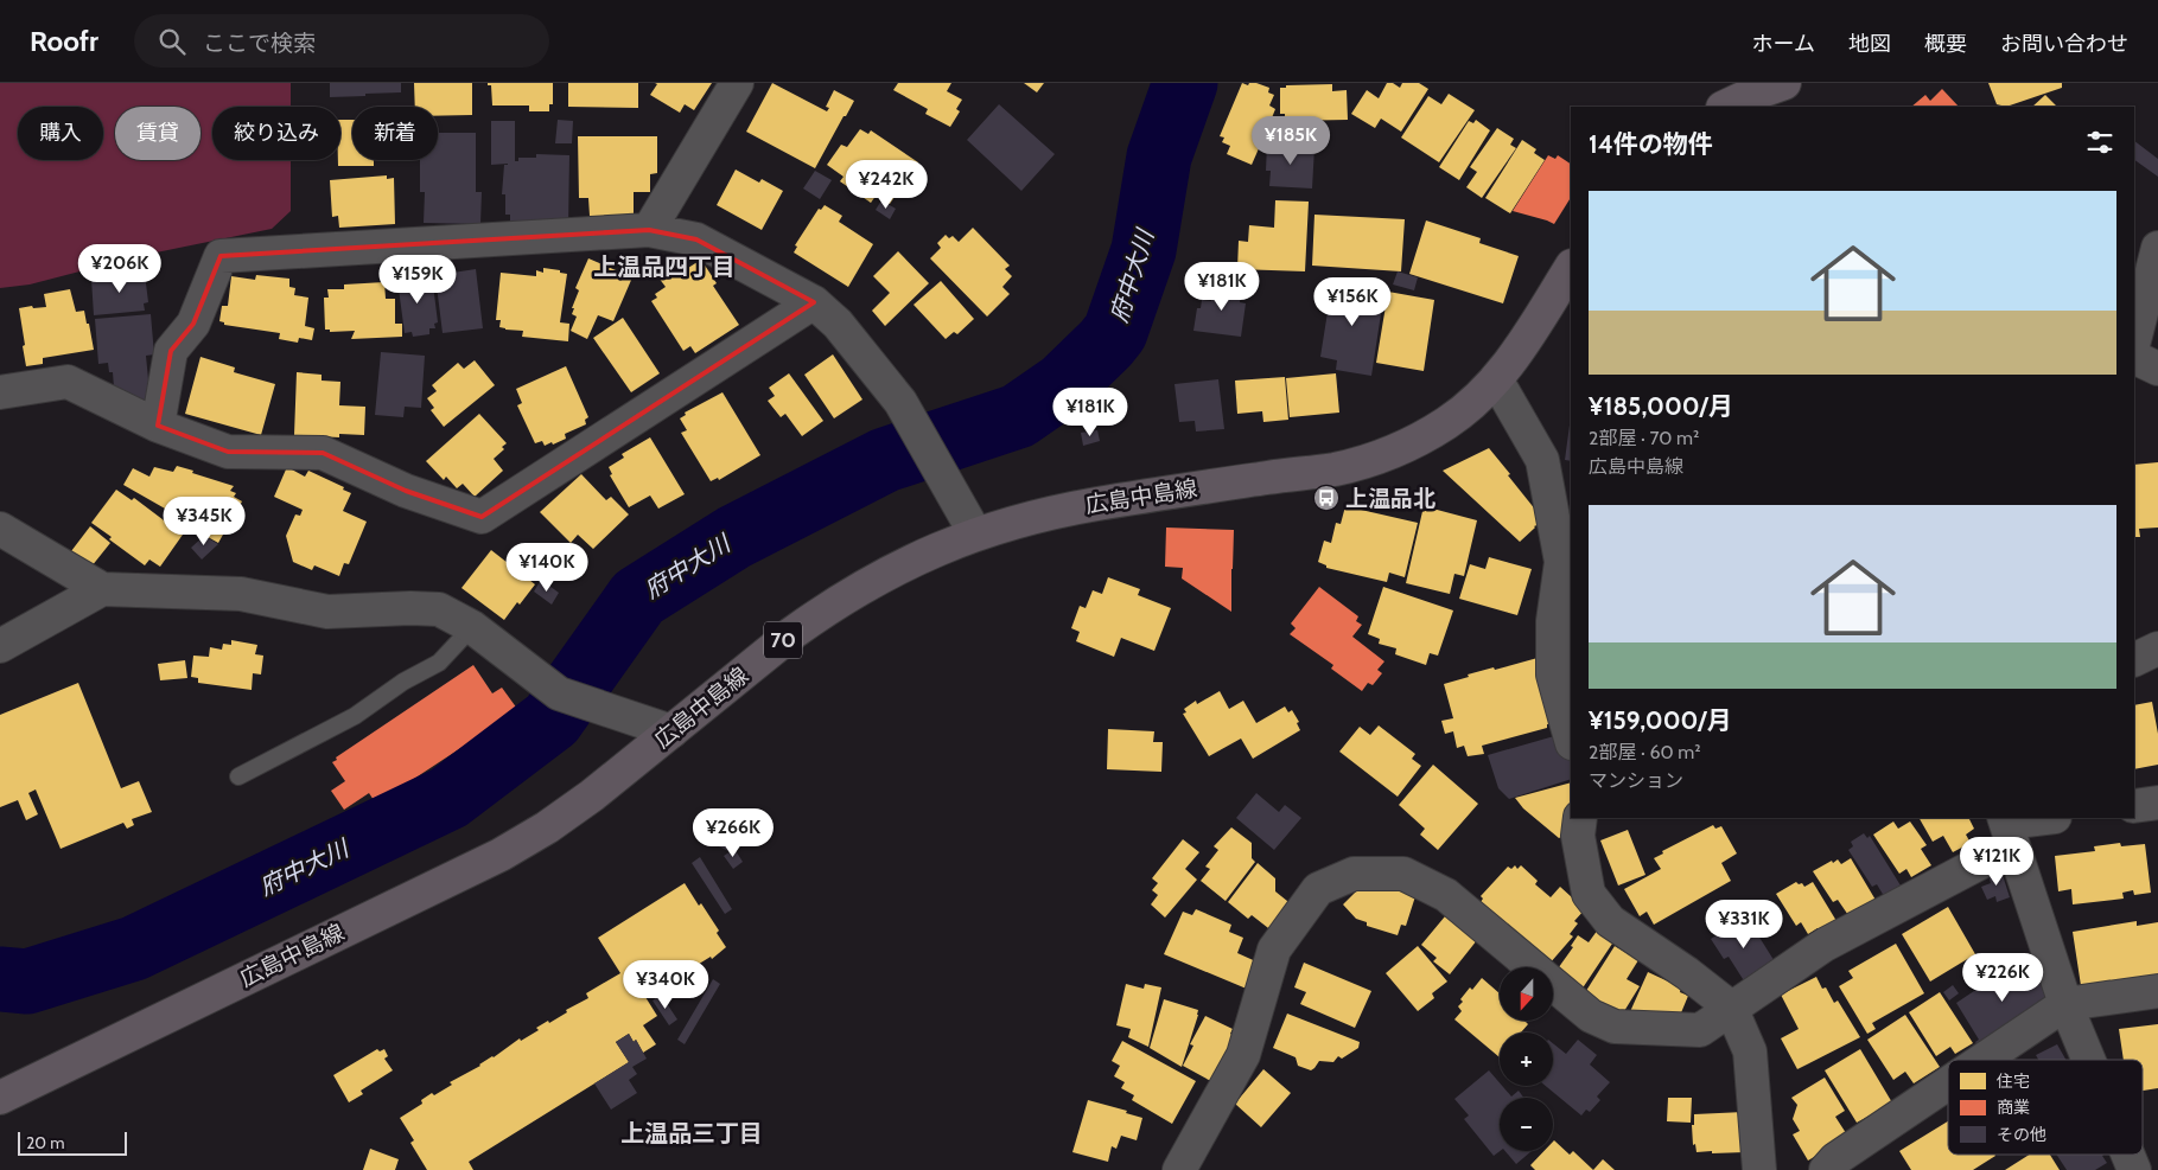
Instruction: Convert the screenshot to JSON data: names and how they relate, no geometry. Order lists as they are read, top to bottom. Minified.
{"streets":{"main road":["広島中島線","70"]},"districts":["上温品四丁目","上温品三丁目"],"water":["府中大川"],"places":{"bus stop":["上温品北"]},"legend":["住宅","商業","その他"],"scale_bar":"20 m","north":"bottom","page":{"header":"Roofr","search":"ここで検索","nav":["ホーム","地図","概要","お問い合わせ"],"chip":["購入","賃貸","絞り込み","新着"],"heading":"14件の物件","price":["¥185K","¥242K","¥206K","¥159K","¥181K","¥156K","¥181K","¥345K","¥140K","¥266K","¥121K","¥331K","¥226K","¥340K"],"list":[{"name":"¥185,000/月","note":"2部屋 · 70 m² · 広島中島線"},{"name":"¥159,000/月","note":"2部屋 · 60 m² · マンション"}],"map_buttons":["+","−"],"scale":"20 m"}}
